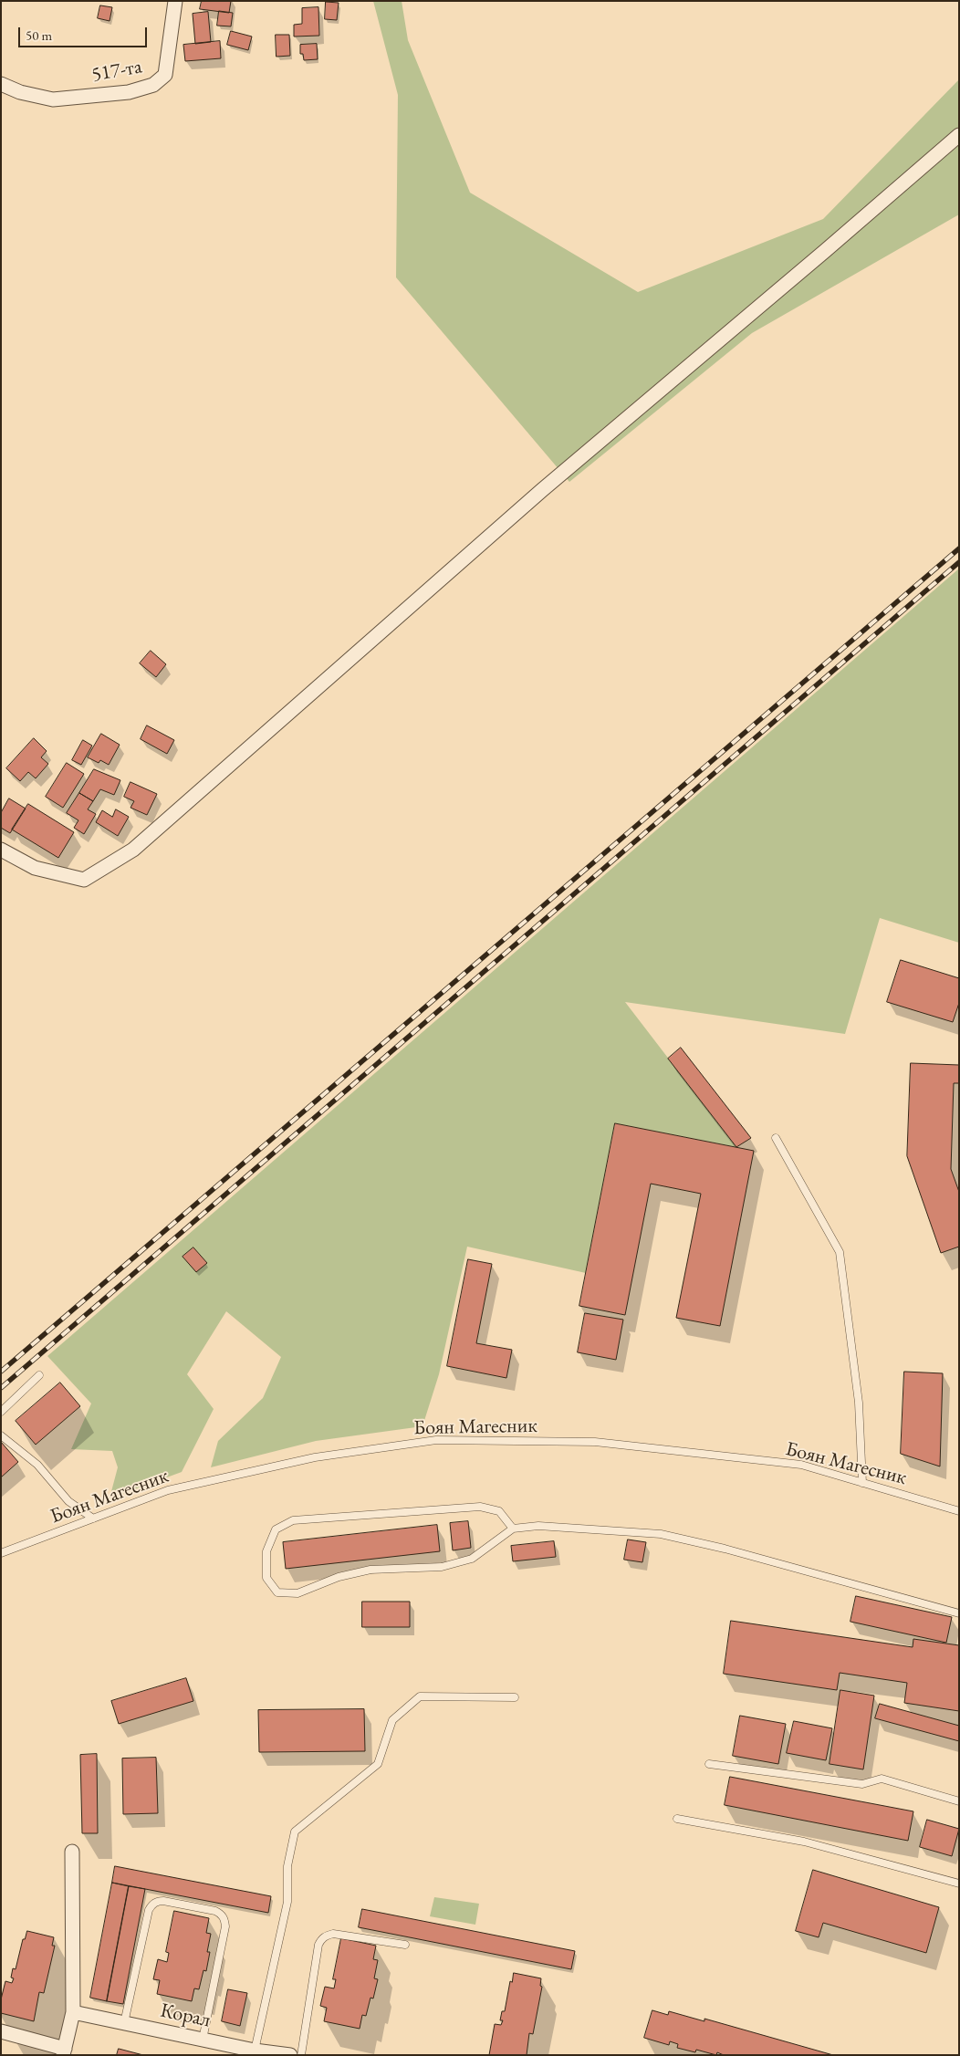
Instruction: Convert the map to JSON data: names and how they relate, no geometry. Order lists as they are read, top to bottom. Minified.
{"streets":{"street":["517-та","Корал"],"lane":["Боян Магесник"]},"scale_bar":"50 m"}
